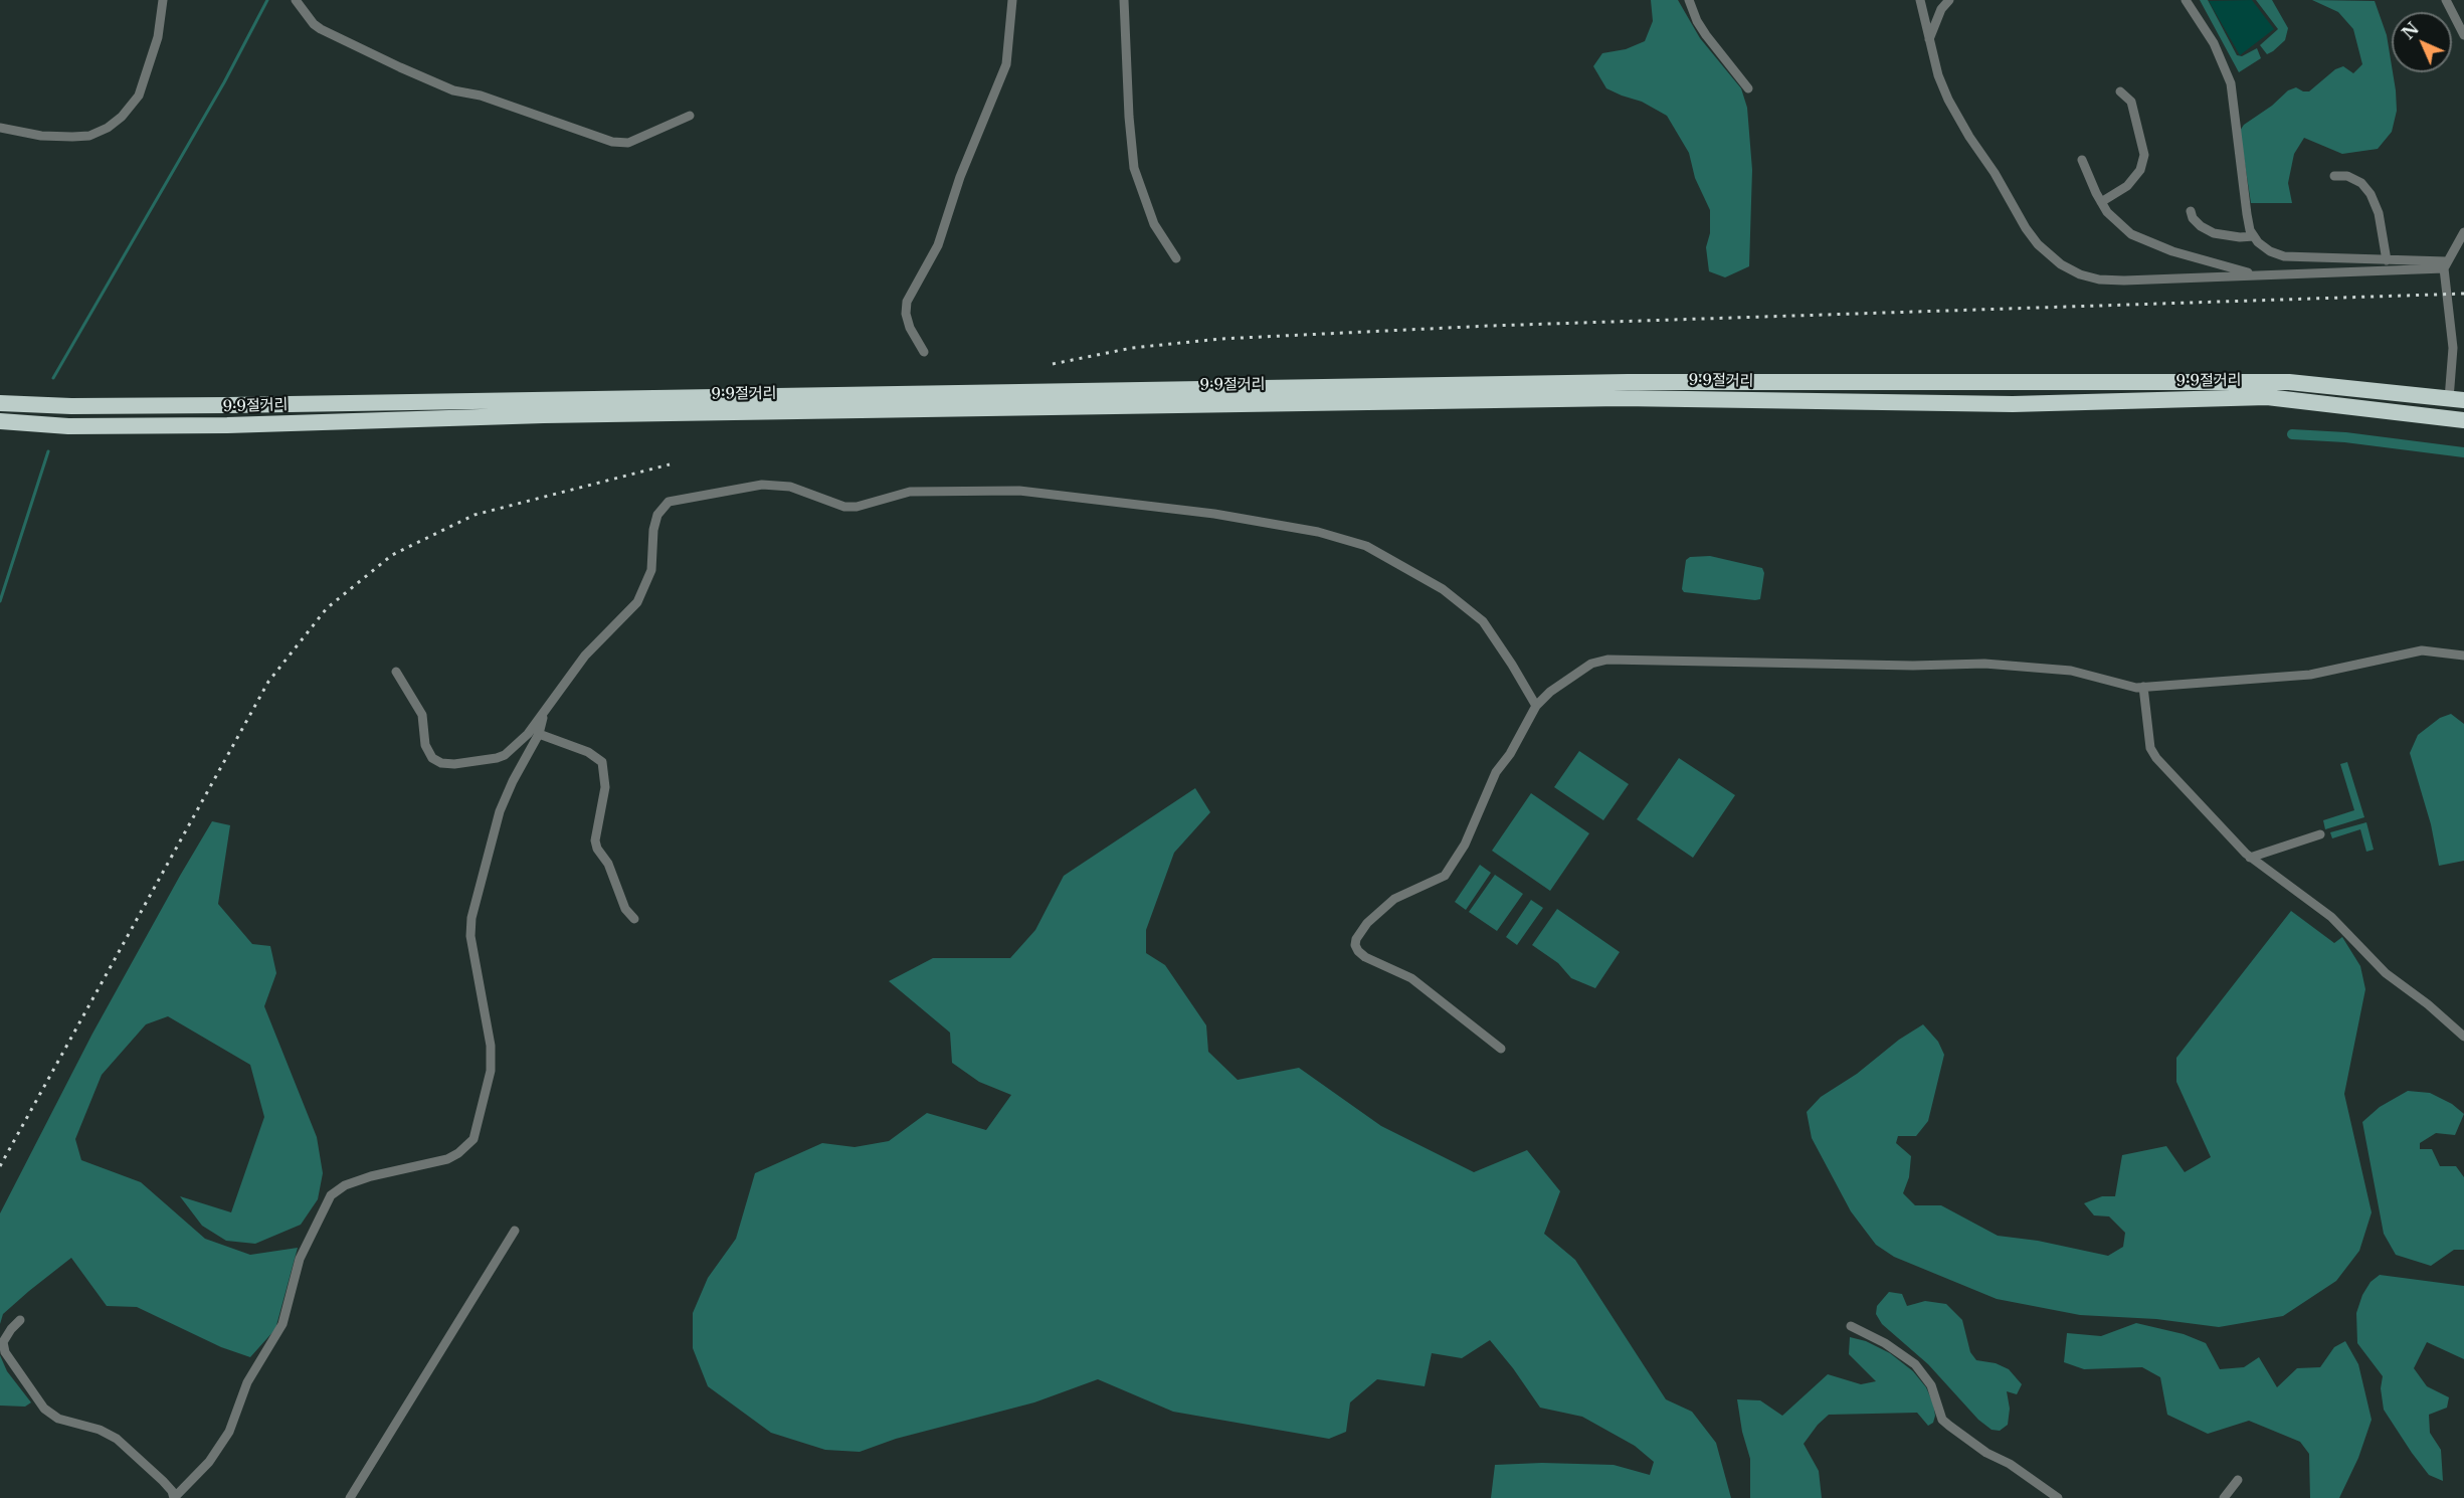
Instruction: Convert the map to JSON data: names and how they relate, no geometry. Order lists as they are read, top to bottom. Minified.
{"streets":{"highway":["9·9절거리"]},"north":"top left"}
